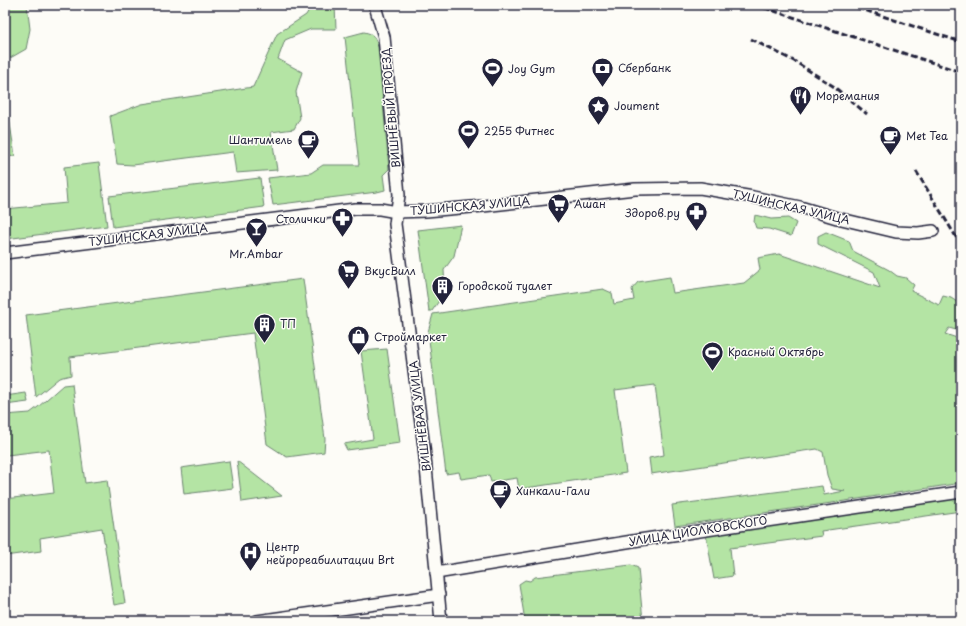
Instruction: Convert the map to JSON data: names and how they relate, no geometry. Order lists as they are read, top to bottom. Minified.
{"streets":{"street":["ВИШНЁВЫЙ ПРОЕЗД","ТУШИНСКАЯ УЛИЦА","ВИШНЁВАЯ УЛИЦА","УЛИЦА ЦИОЛКОВСКОГО"]},"crossings":[["ВИШНЁВЫЙ ПРОЕЗД","ТУШИНСКАЯ УЛИЦА"],["ВИШНЁВЫЙ ПРОЕЗД","ВИШНЁВАЯ УЛИЦА"],["ТУШИНСКАЯ УЛИЦА","ВИШНЁВАЯ УЛИЦА"],["ВИШНЁВАЯ УЛИЦА","УЛИЦА ЦИОЛКОВСКОГО"]],"places":{"bank":["Сбербанк"],"sports":["Joy Gym","2255 Фитнес","Красный Октябрь"],"restaurant":["Моремания"],"place":["Joument"],"cafe":["Met Tea","Шантимель","Хинкали-Гали"],"supermarket":["Ашан","ВкусВилл"],"pharmacy":["Здоров.ру","Столички"],"bar":["Mr.Ambar"],"building":["Городской туалет","ТП"],"shop":["Строймаркет"],"hospital":["Центр нейрореабилитации Brt"]}}
